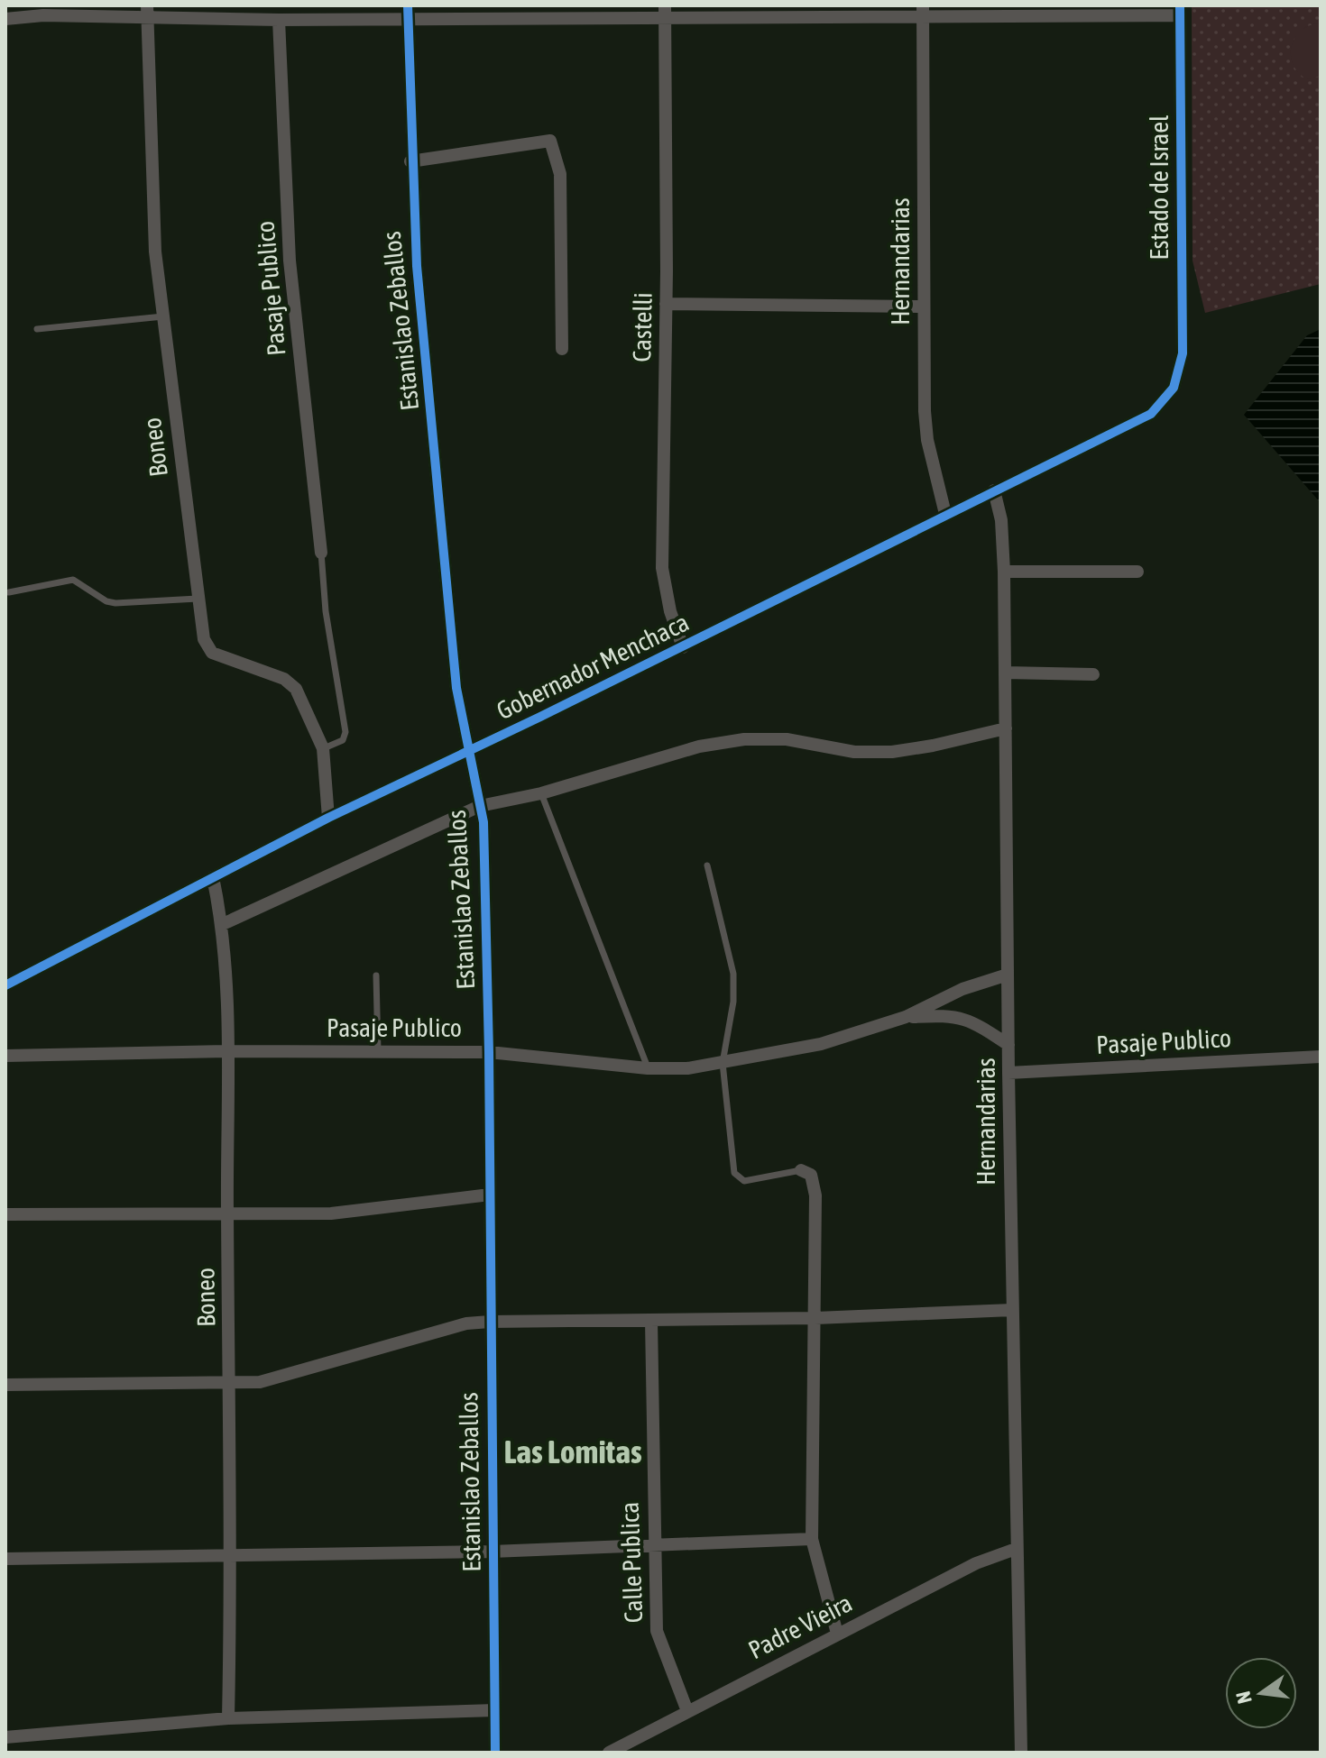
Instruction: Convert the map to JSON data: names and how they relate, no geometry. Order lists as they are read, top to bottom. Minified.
{"streets":{"street":["Estado de Israel","Hernandarias","Pasaje Publico","Estanislao Zeballos","Castelli","Boneo","Gobernador Menchaca","Calle Publica","Padre Vieira"]},"crossings":[["Estado de Israel","Gobernador Menchaca"],["Hernandarias","Pasaje Publico"],["Hernandarias","Gobernador Menchaca"],["Hernandarias","Padre Vieira"],["Pasaje Publico","Estanislao Zeballos"],["Pasaje Publico","Boneo"],["Estanislao Zeballos","Gobernador Menchaca"],["Castelli","Gobernador Menchaca"],["Boneo","Gobernador Menchaca"],["Calle Publica","Padre Vieira"]],"districts":["Las Lomitas"],"north":"left"}
